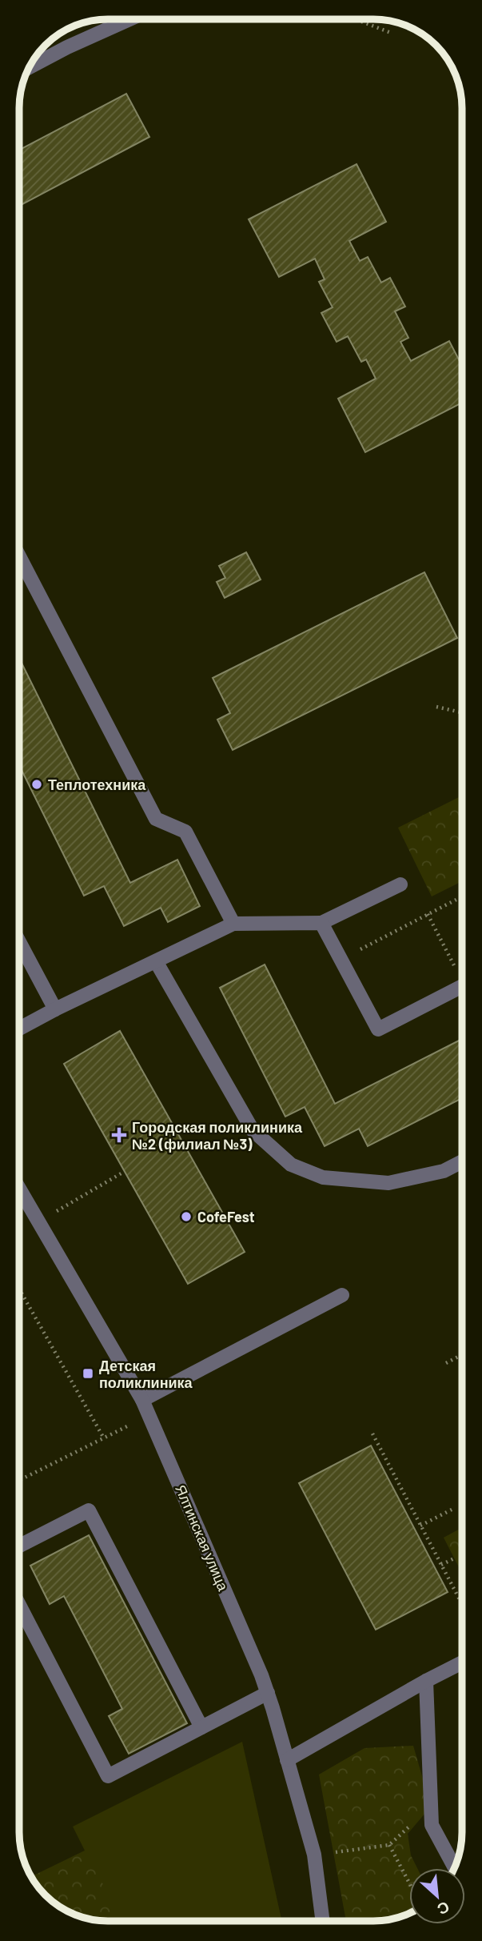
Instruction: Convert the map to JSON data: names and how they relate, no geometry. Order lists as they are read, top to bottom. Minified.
{"streets":{"street":["Ялтинская улица"]},"places":{"other":["Теплотехника","CofeFest"],"health":["Городская поликлиника №2 (филиал №3)"],"transit":["Детская поликлиника"]},"north":"bottom right"}
